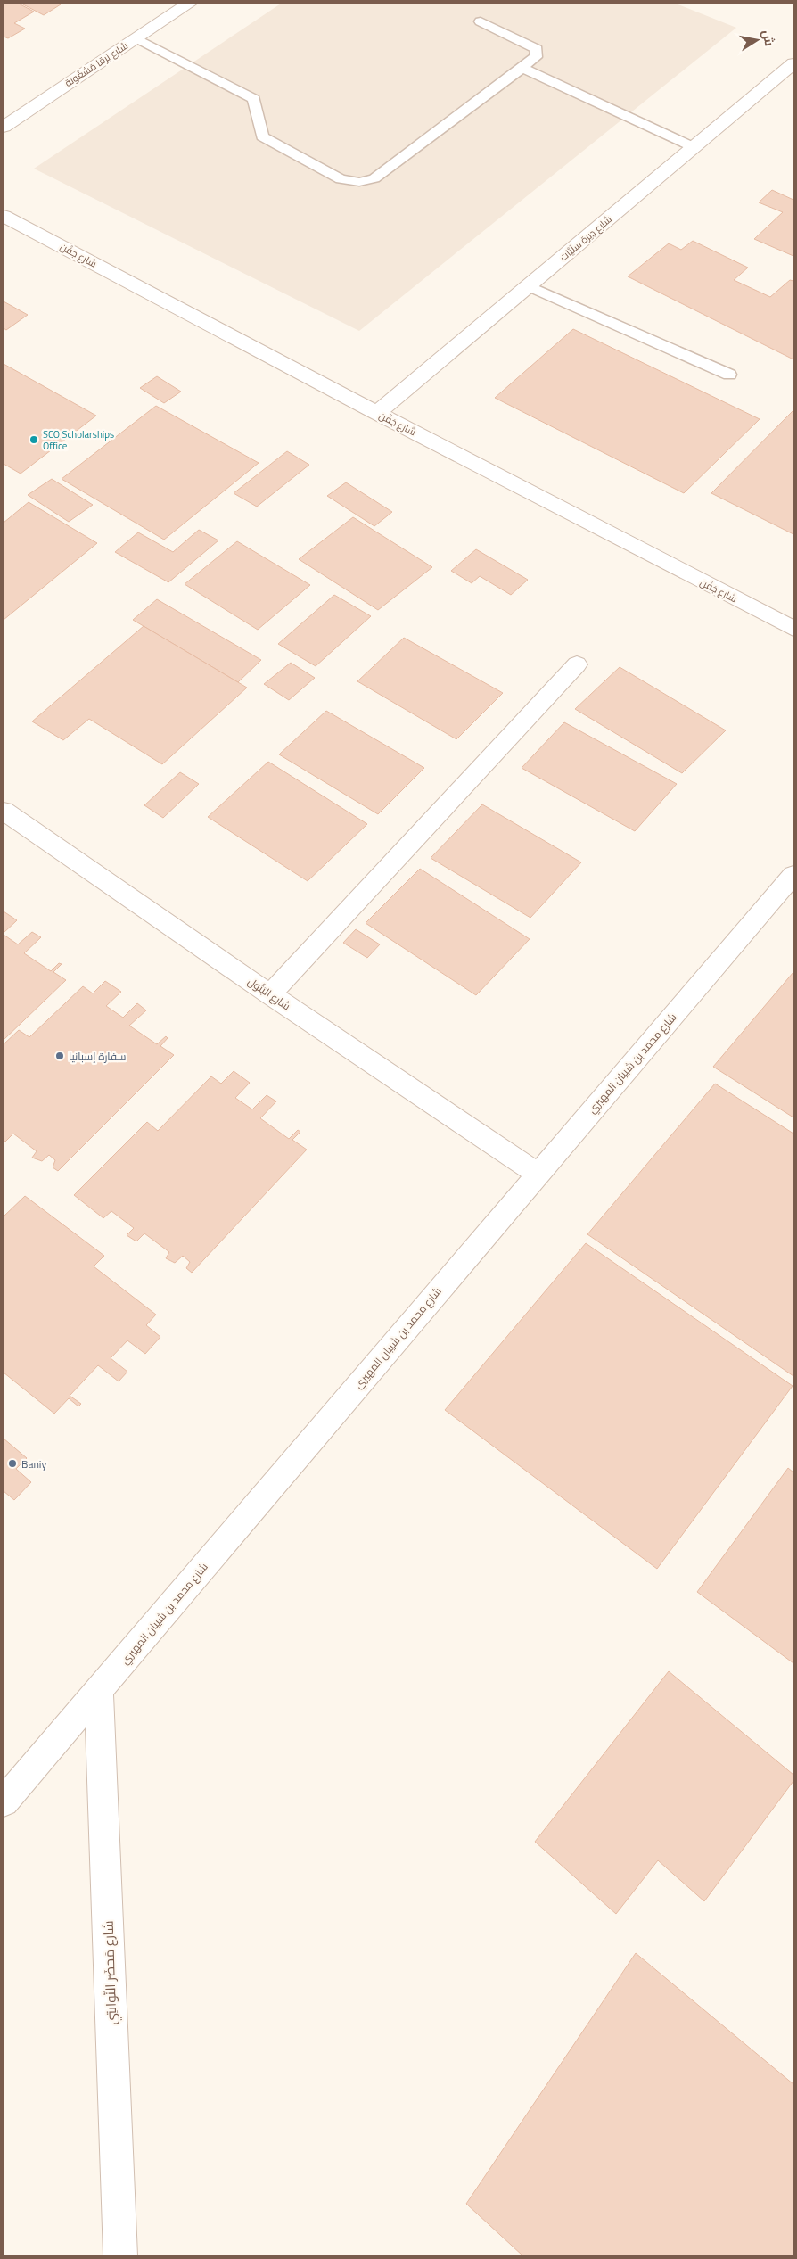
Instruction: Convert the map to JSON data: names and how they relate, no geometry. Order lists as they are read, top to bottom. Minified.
{"streets":{"street":["شارع بَرقا مَشغُونة","شارع دِيرة سلَيَّات","شارع جَفْن","شارع البَتُول","شارع محمد بن شيبان المهيري","شارع مَحضَر النَّوابتِي"]},"crossings":[["شارع دِيرة سلَيَّات","شارع جَفْن"],["شارع البَتُول","شارع محمد بن شيبان المهيري"],["شارع محمد بن شيبان المهيري","شارع مَحضَر النَّوابتِي"]],"places":["SCO Scholarships Office","سفارة إسبانيا","Baniy"],"north":"right"}
